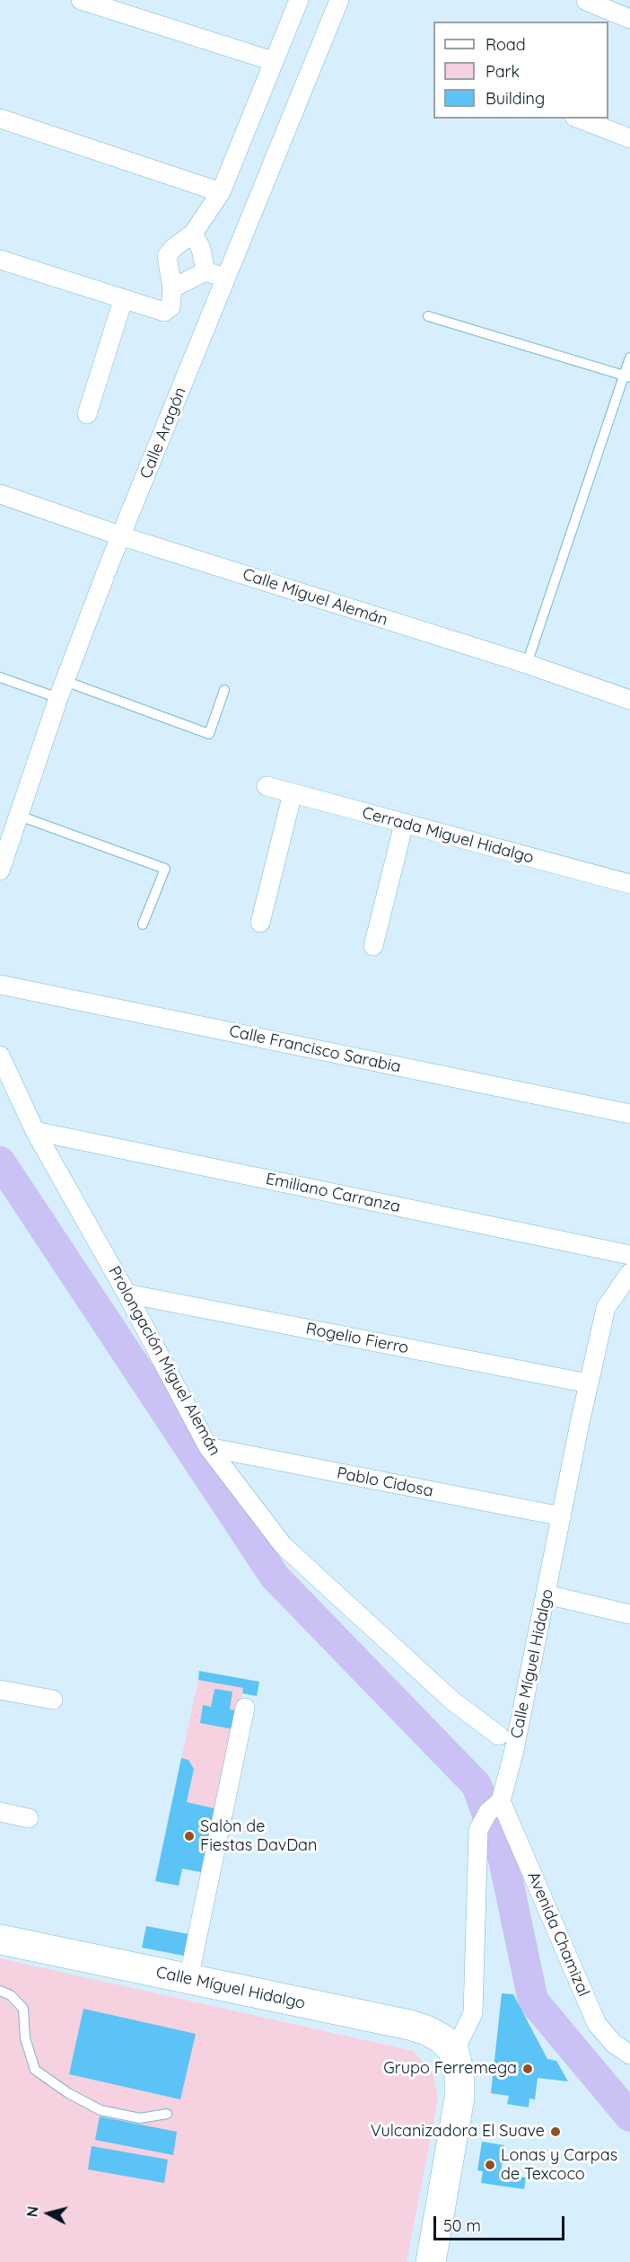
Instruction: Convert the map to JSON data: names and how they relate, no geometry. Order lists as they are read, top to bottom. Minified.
{"streets":{"main road":["Calle Míguel Hidalgo"],"street":["Calle Aragón","Calle Miguel Alemán","Cerrada Miguel Hidalgo","Calle Francisco Sarabia","Emiliano Carranza","Rogelio Fierro","Prolongación Miguel Alemán","Pablo Cidosa","Avenida Chamizal"]},"crossings":[["Calle Aragón","Calle Miguel Alemán"],["Emiliano Carranza","Prolongación Miguel Alemán"],["Rogelio Fierro","Prolongación Miguel Alemán"],["Rogelio Fierro","Calle Míguel Hidalgo"],["Prolongación Miguel Alemán","Pablo Cidosa"],["Pablo Cidosa","Calle Míguel Hidalgo"],["Calle Míguel Hidalgo","Avenida Chamizal"]],"places":["Salòn de Fiestas DavDan","Grupo Ferremega","Vulcanizadora El Suave","Lonas y Carpas de Texcoco"],"legend":["Road","Park","Building"],"scale_bar":"50 m","north":"left"}
